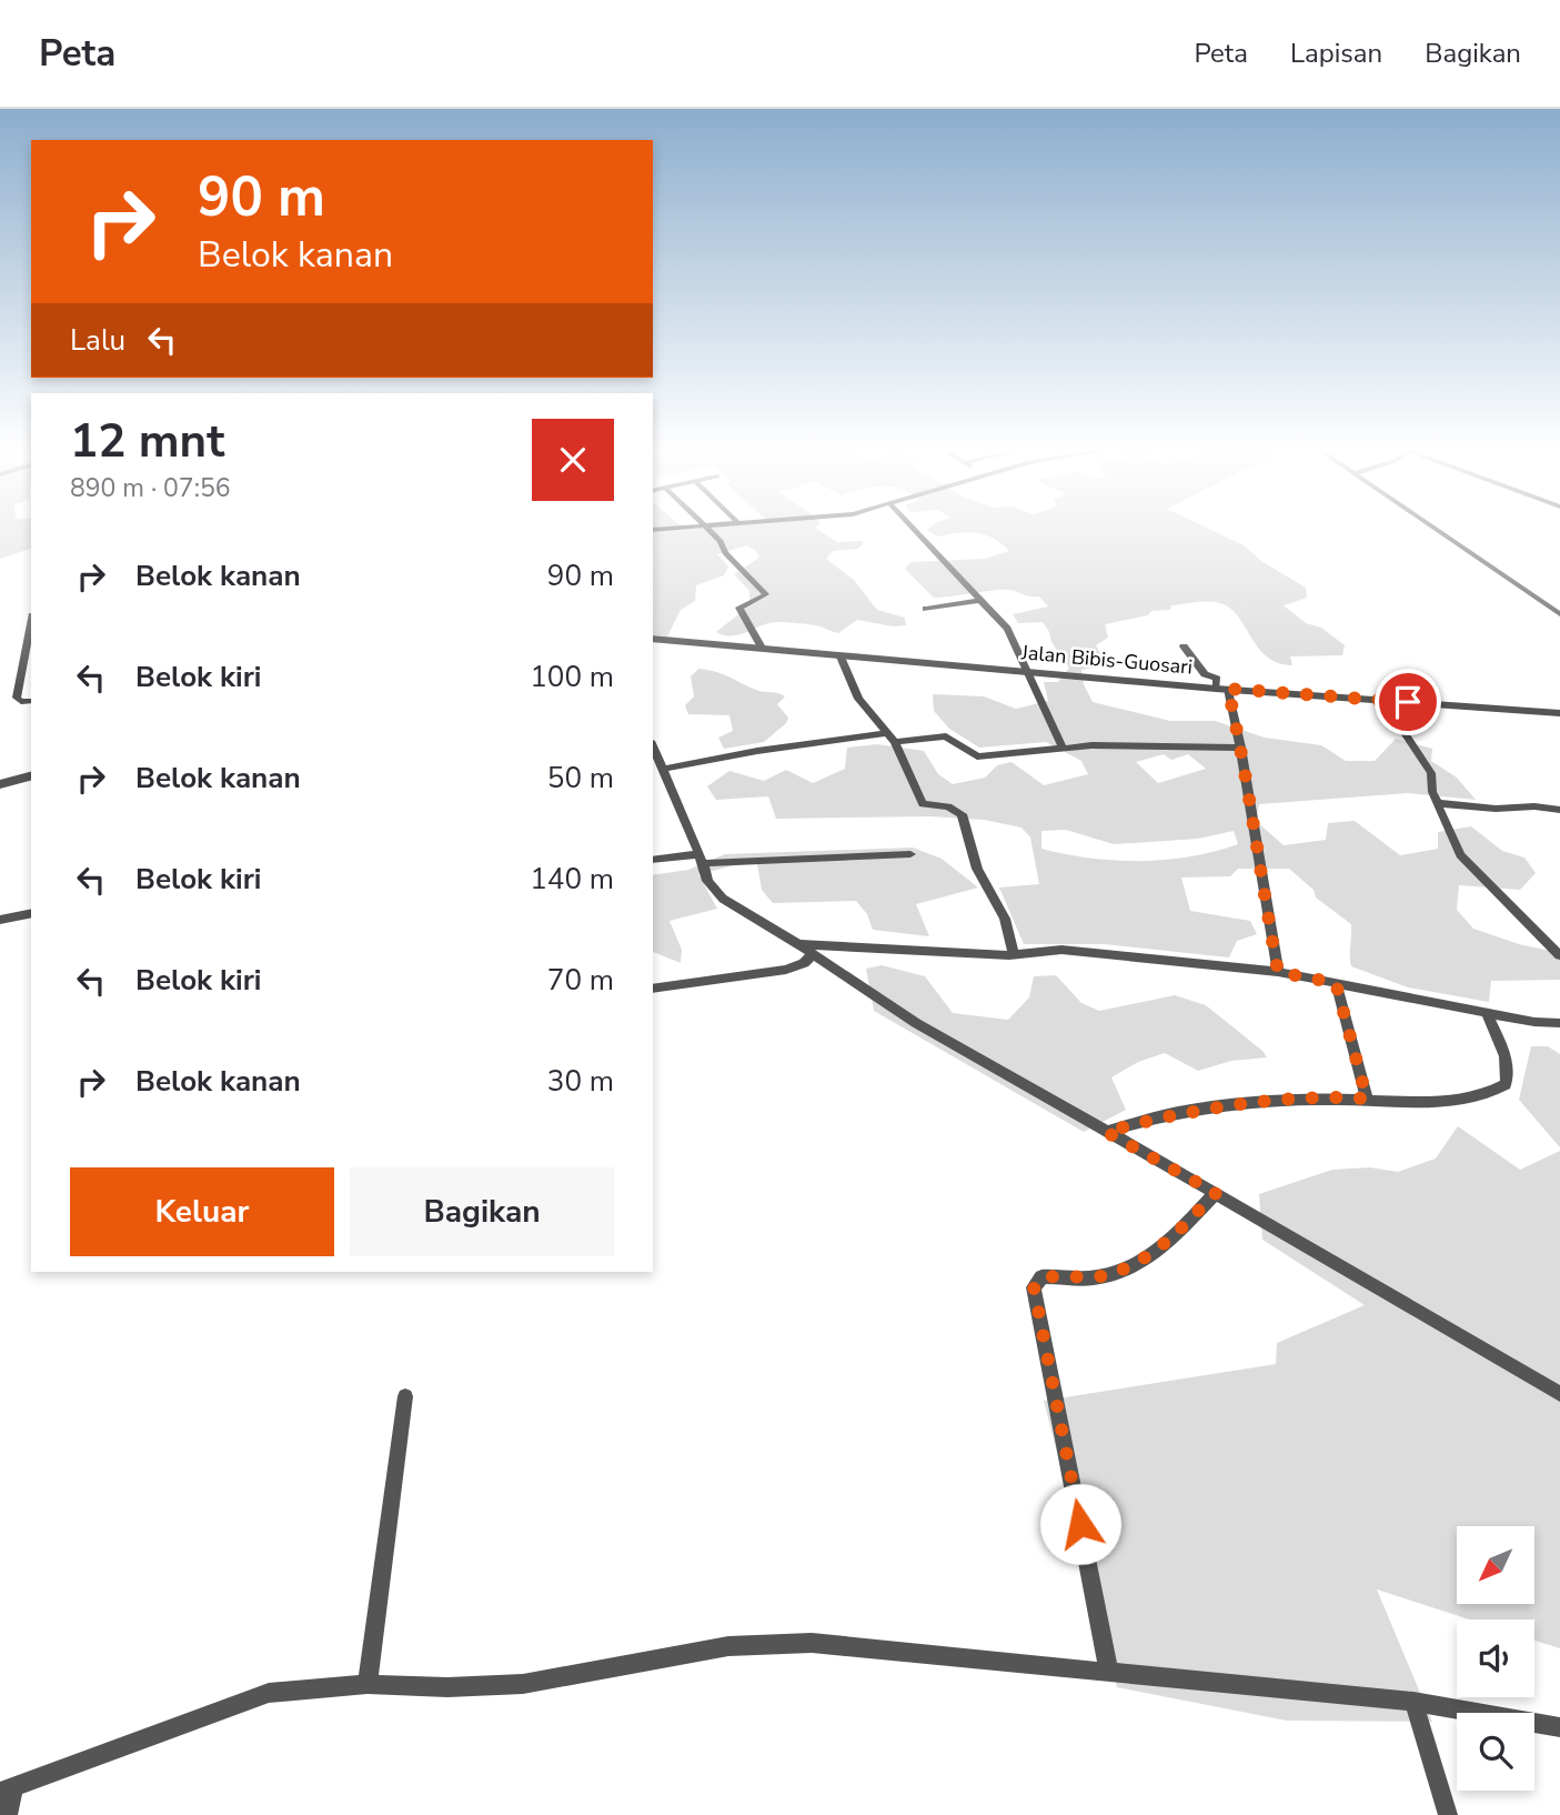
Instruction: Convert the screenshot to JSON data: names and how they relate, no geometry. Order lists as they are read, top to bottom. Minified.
{"streets":{"street":["Jalan Bibis-Guosari"]},"north":"bottom left","page":{"header":"Peta","nav":["Peta","Lapisan","Bagikan"],"turn":["90 m","Belok kanan"],"then":"Lalu","heading":["12 mnt","890 m · 07:56"],"list":[{"name":"Belok kanan","value":"90 m"},{"name":"Belok kiri","value":"100 m"},{"name":"Belok kanan","value":"50 m"},{"name":"Belok kiri","value":"140 m"},{"name":"Belok kiri","value":"70 m"},{"name":"Belok kanan","value":"30 m"}],"buttons":["Keluar","Bagikan"]}}
